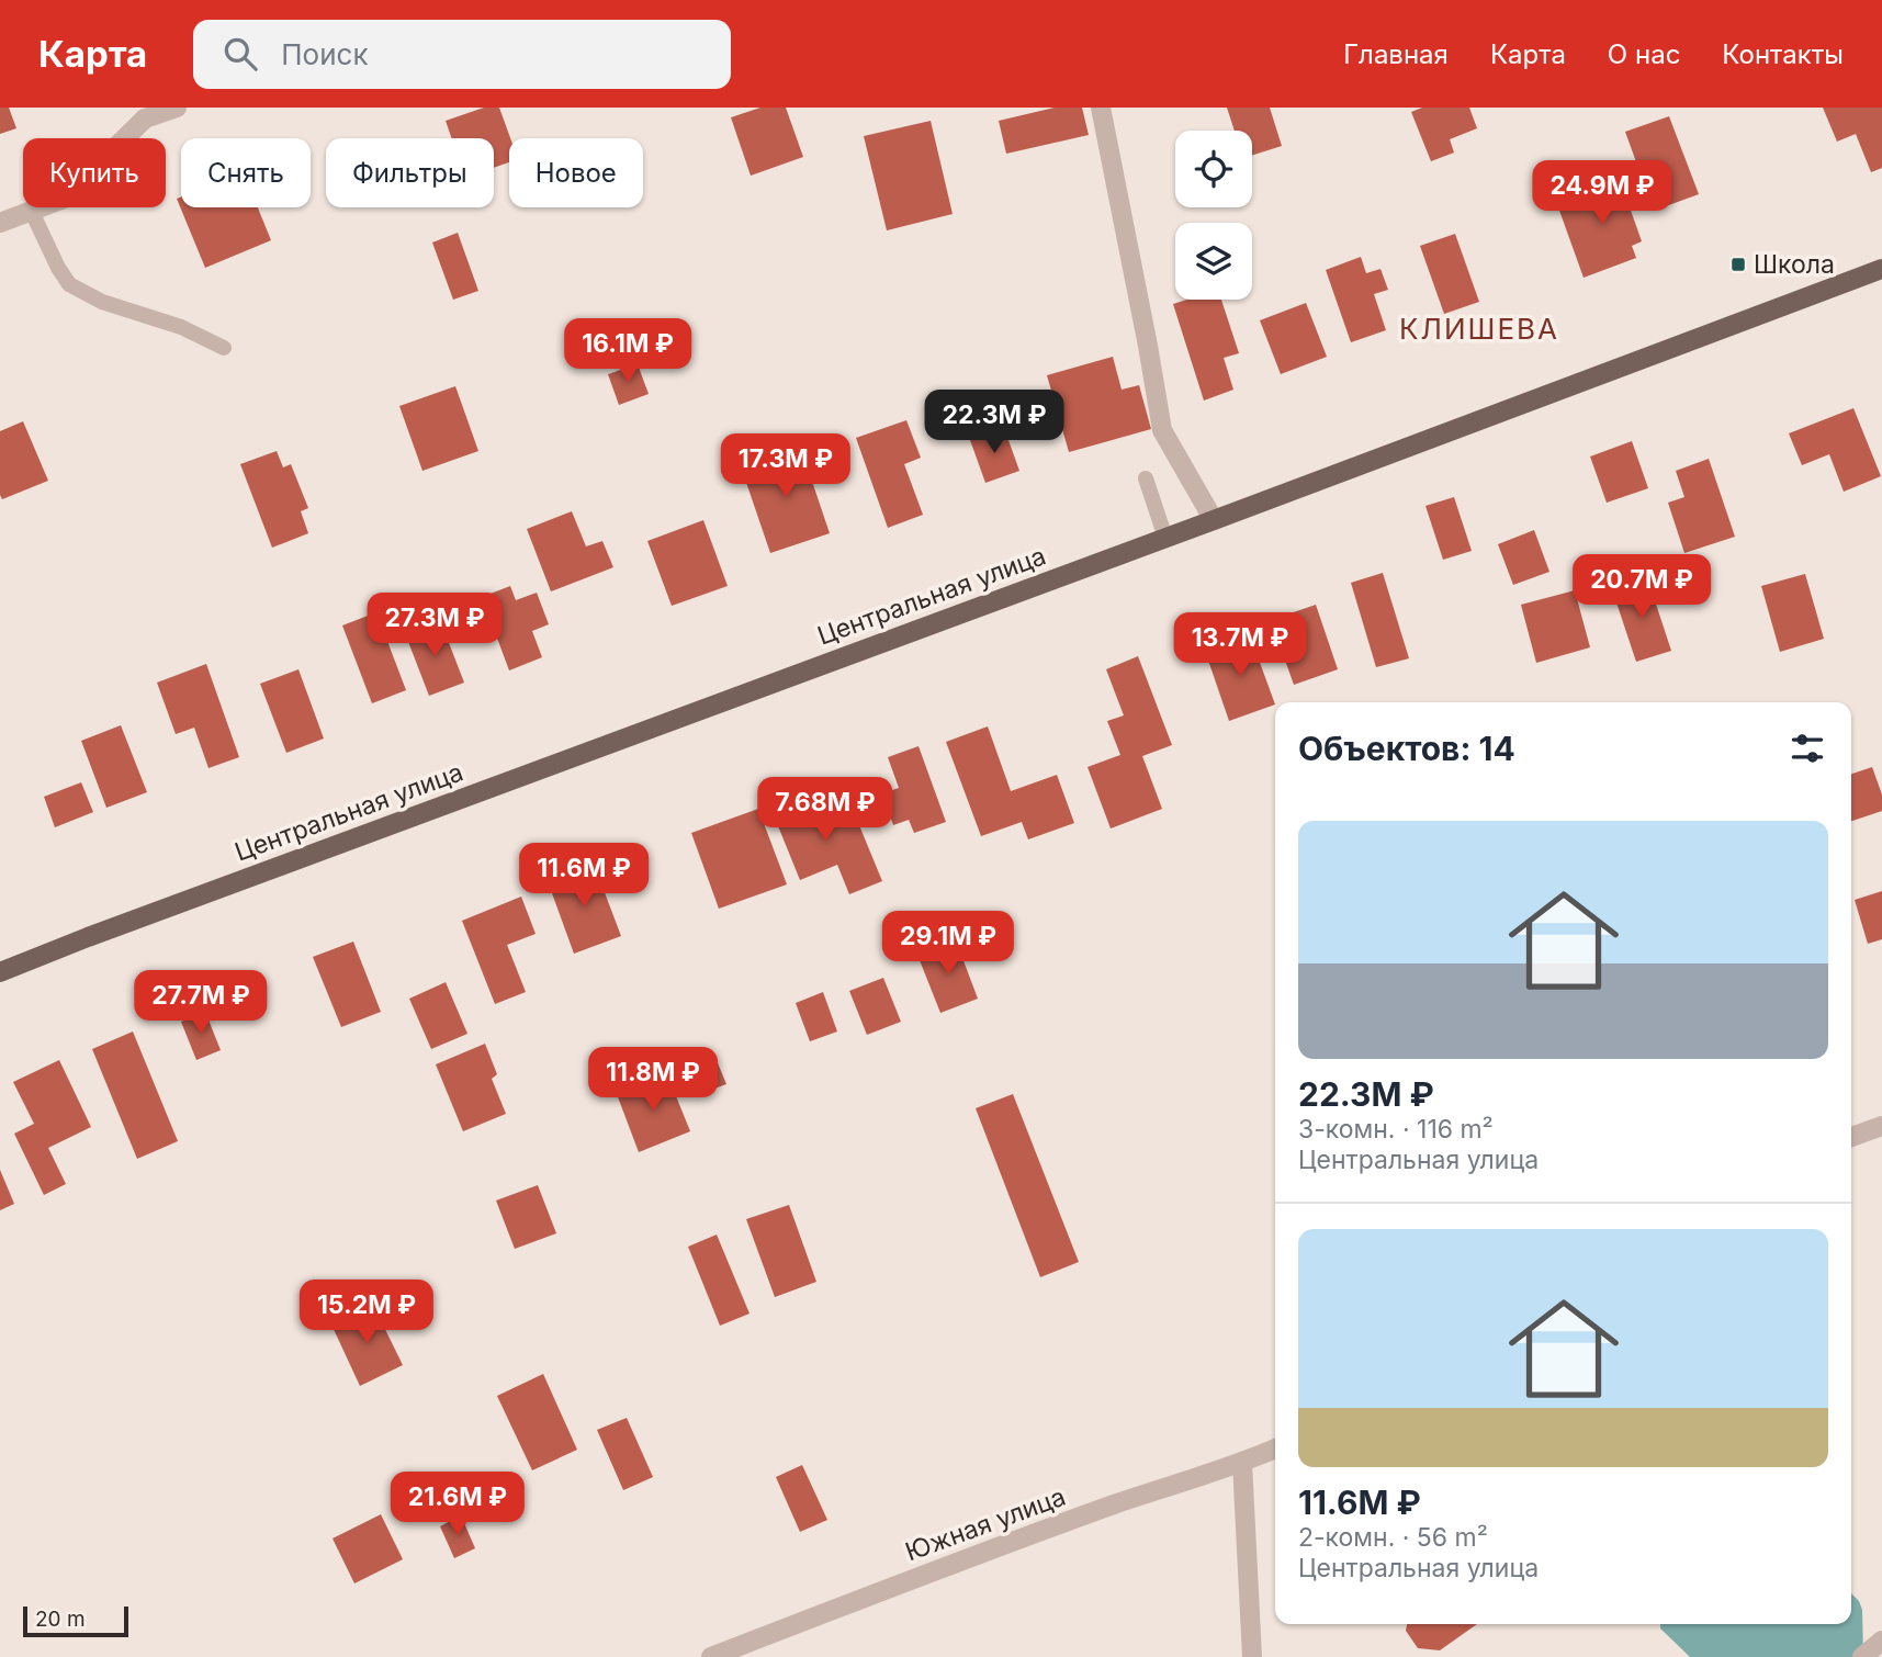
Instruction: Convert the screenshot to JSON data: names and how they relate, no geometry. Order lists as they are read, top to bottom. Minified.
{"streets":{"main road":["Центральная улица"],"street":["Южная улица"]},"districts":["КЛИШЕВА"],"places":{"transit":["Школа"]},"scale_bar":"20 m","page":{"header":"Карта","search":"Поиск","nav":["Главная","Карта","О нас","Контакты"],"chip":["Купить","Снять","Фильтры","Новое"],"price":["24.9M ₽","16.1M ₽","22.3M ₽","17.3M ₽","20.7M ₽","27.3M ₽","13.7M ₽","7.68M ₽","11.6M ₽","29.1M ₽","27.7M ₽","11.8M ₽","15.2M ₽","21.6M ₽"],"heading":"Объектов: 14","list":[{"name":"22.3M ₽","note":"3-комн. · 116 m² · Центральная улица"},{"name":"11.6M ₽","note":"2-комн. · 56 m² · Центральная улица"}],"scale":"20 m"}}
